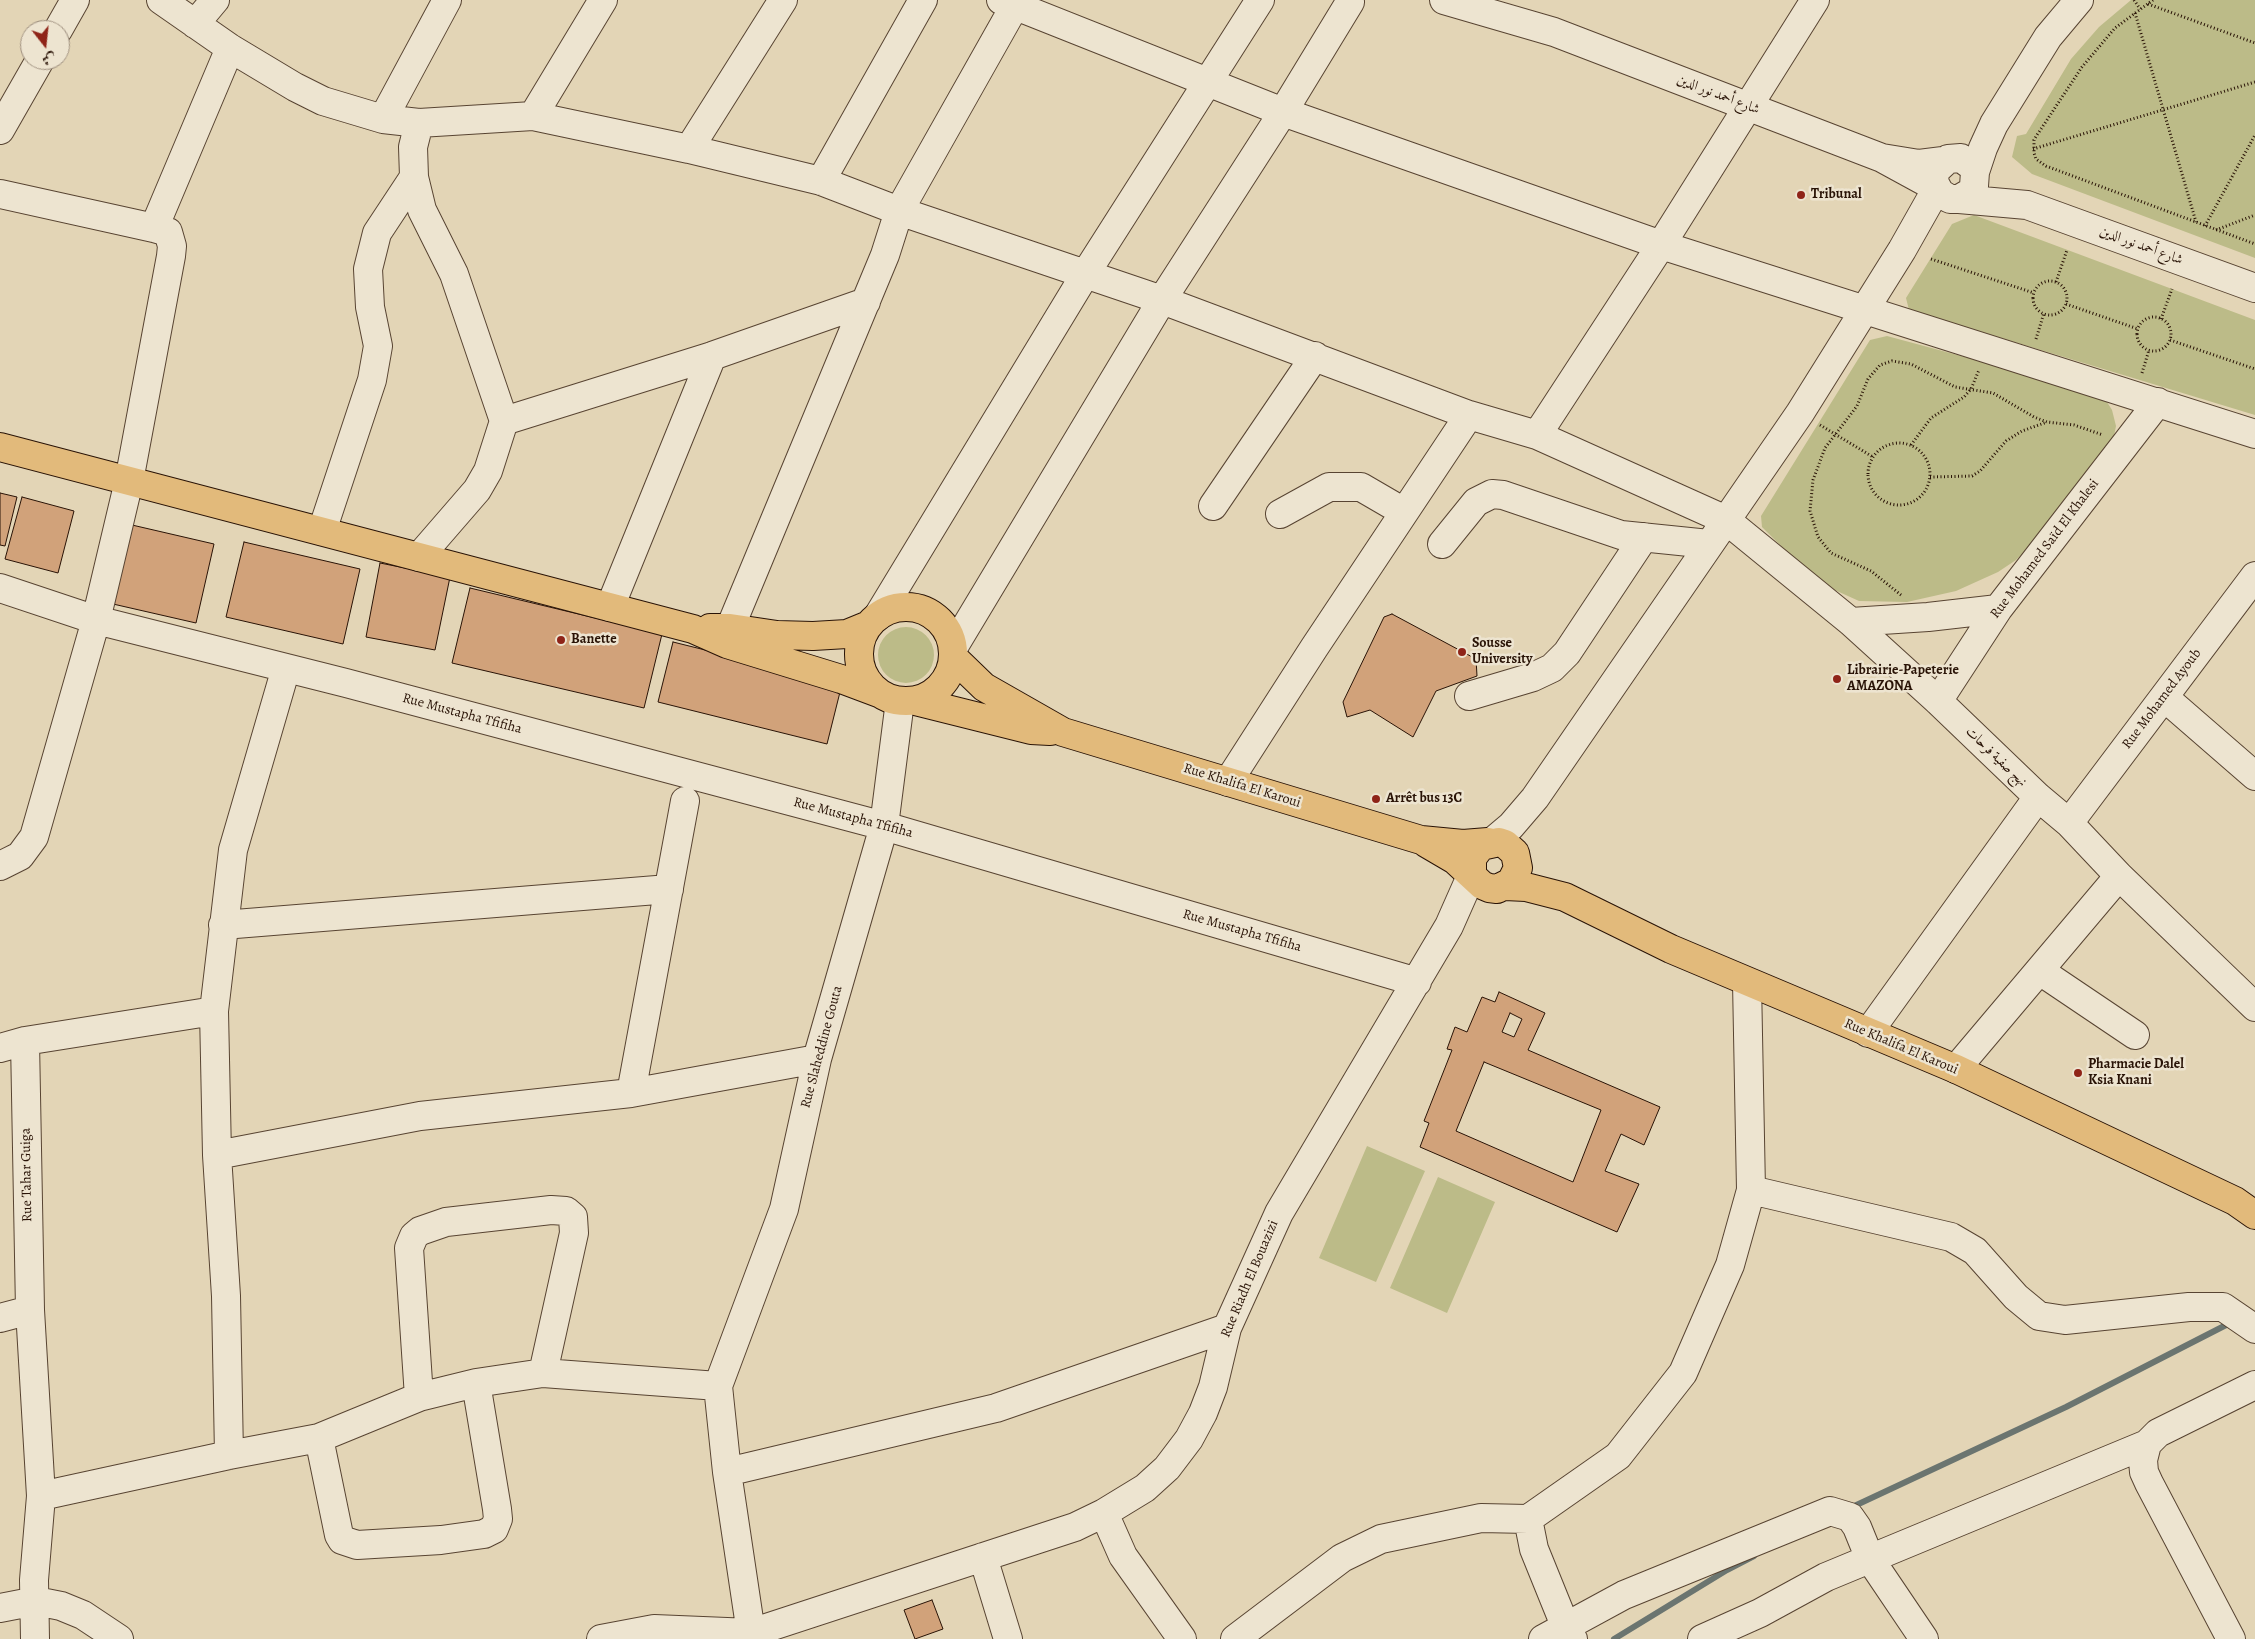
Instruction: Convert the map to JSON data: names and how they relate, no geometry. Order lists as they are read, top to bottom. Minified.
{"streets":{"main road":["Rue Khalifa El Karoui"],"street":["شارع أحمد نور الدين","Rue Mohamed Saïd El Khalesi","Rue Mohamed Ayoub","Rue Mustapha Tfifiha","نهج صفية فرحات","Rue Slaheddine Gouta","Rue Tahar Guiga","Rue Riadh El Bouazizi"]},"crossings":[["Rue Mohamed Saïd El Khalesi","نهج صفية فرحات"],["Rue Mohamed Ayoub","نهج صفية فرحات"],["Rue Mustapha Tfifiha","Rue Slaheddine Gouta"],["Rue Mustapha Tfifiha","Rue Riadh El Bouazizi"],["Rue Khalifa El Karoui","Rue Slaheddine Gouta"],["Rue Khalifa El Karoui","Rue Riadh El Bouazizi"]],"places":["Tribunal","Banette","Sousse University","Librairie-Papeterie AMAZONA","Arrêt bus 13C","Pharmacie Dalel Ksia Knani"],"north":"bottom"}
